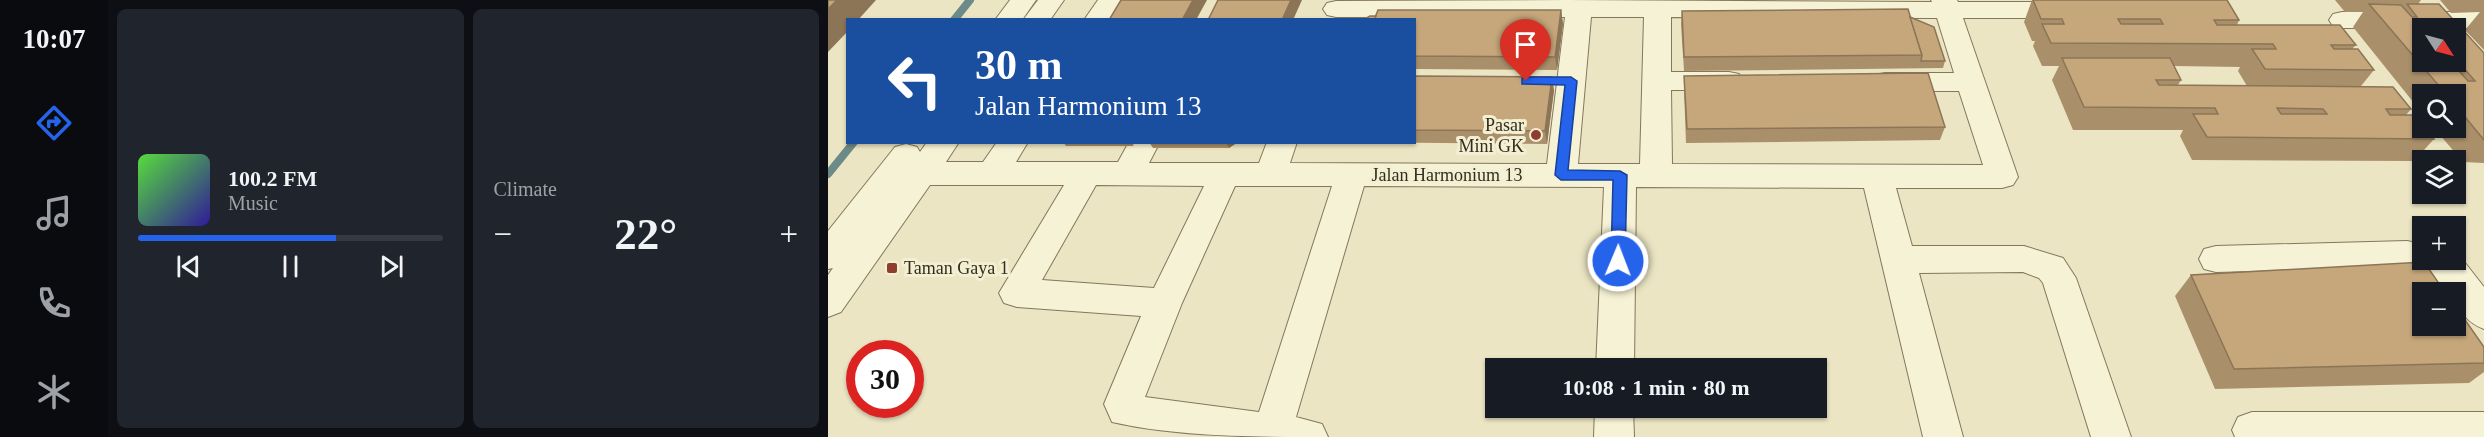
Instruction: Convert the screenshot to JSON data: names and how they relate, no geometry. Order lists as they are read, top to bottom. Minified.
{"streets":{"street":["Jalan Harmonium 13"]},"places":{"other":["Pasar Mini GK"],"transit":["Taman Gaya 1"]},"north":"bottom right","page":{"tabs":"10:07","tile":"Climate","map_buttons":["+","−"],"turn":["30 m","Jalan Harmonium 13"],"song":["100.2 FM","Music"],"heat":["−","22°","+"],"limit":"30","trip":"10:08 · 1 min · 80 m"}}
